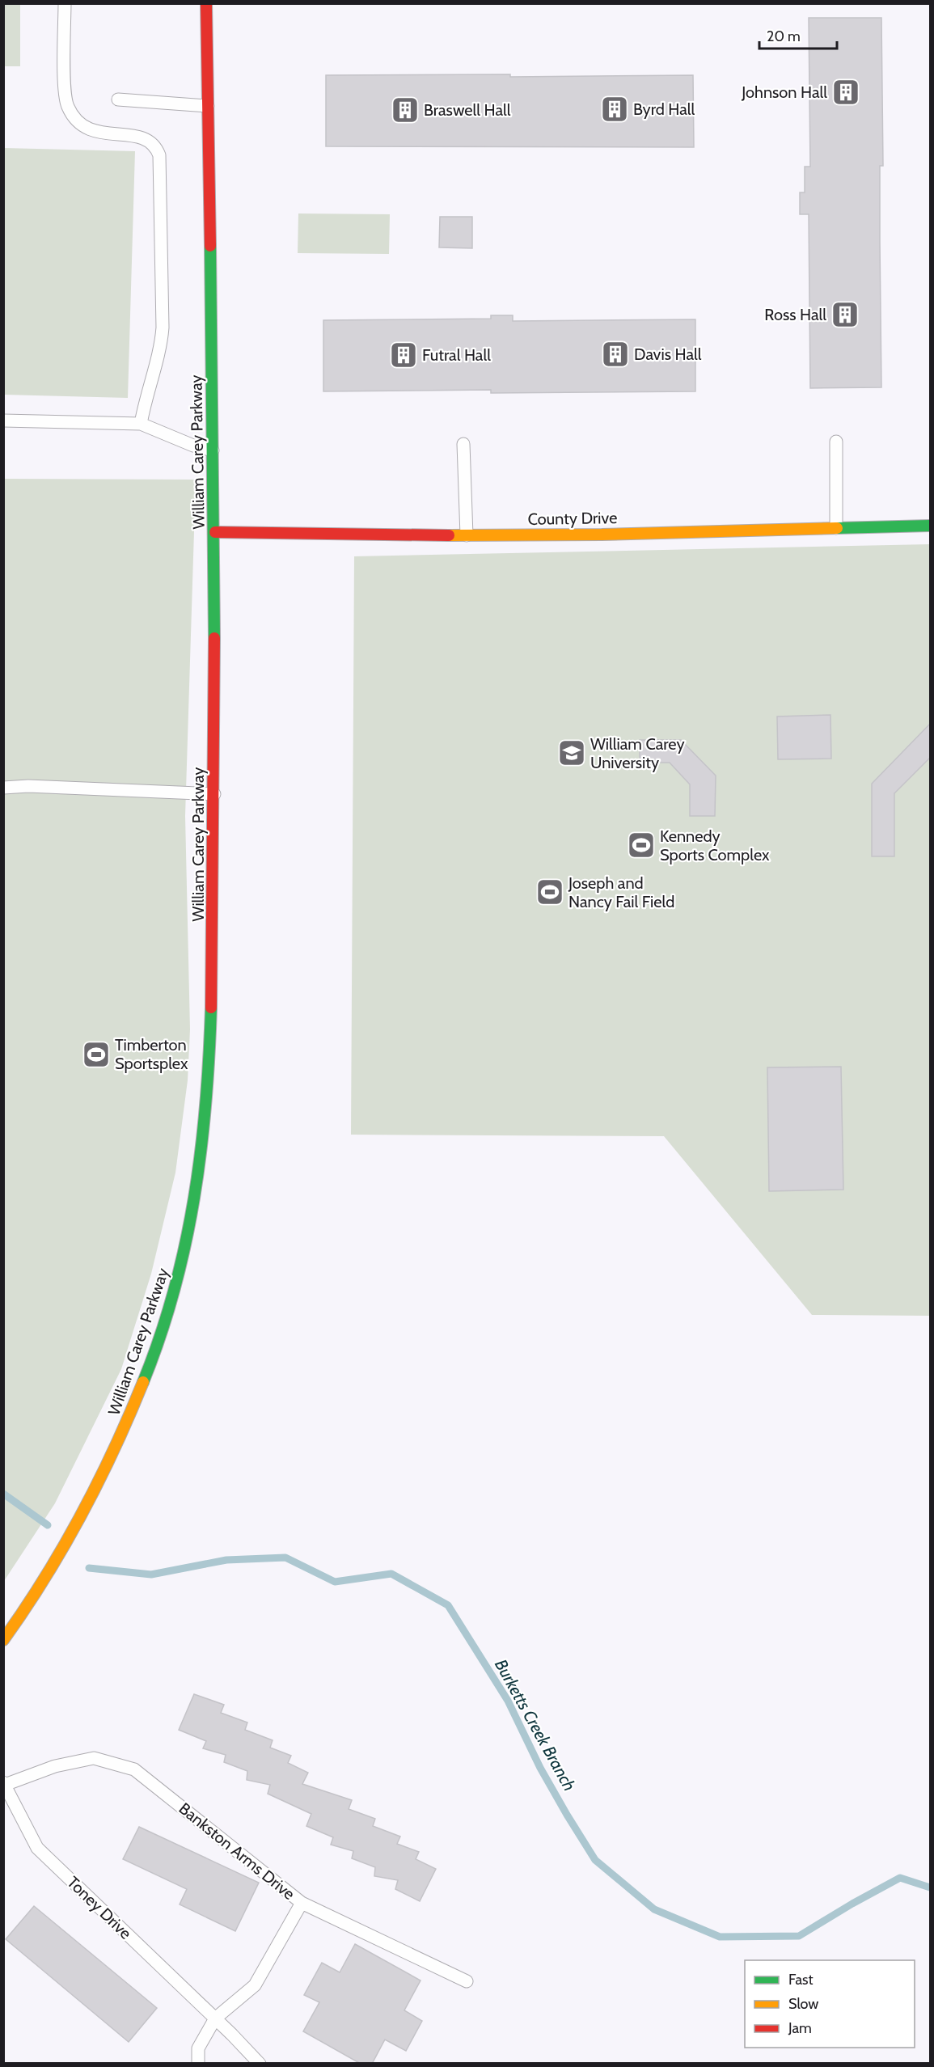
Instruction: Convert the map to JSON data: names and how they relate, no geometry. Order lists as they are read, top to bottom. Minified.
{"streets":{"street":["William Carey Parkway","County Drive"],"lane":["Bankston Arms Drive","Toney Drive"]},"crossings":[["William Carey Parkway","County Drive"],["Bankston Arms Drive","Toney Drive"]],"water":["Burketts Creek Branch"],"places":{"building":["Johnson Hall","Byrd Hall","Braswell Hall","Ross Hall","Davis Hall","Futral Hall"],"school or university":["William Carey University"],"sports":["Kennedy Sports Complex","Joseph and Nancy Fail Field","Timberton Sportsplex"]},"legend":["Fast","Slow","Jam"],"scale_bar":"20 m"}
